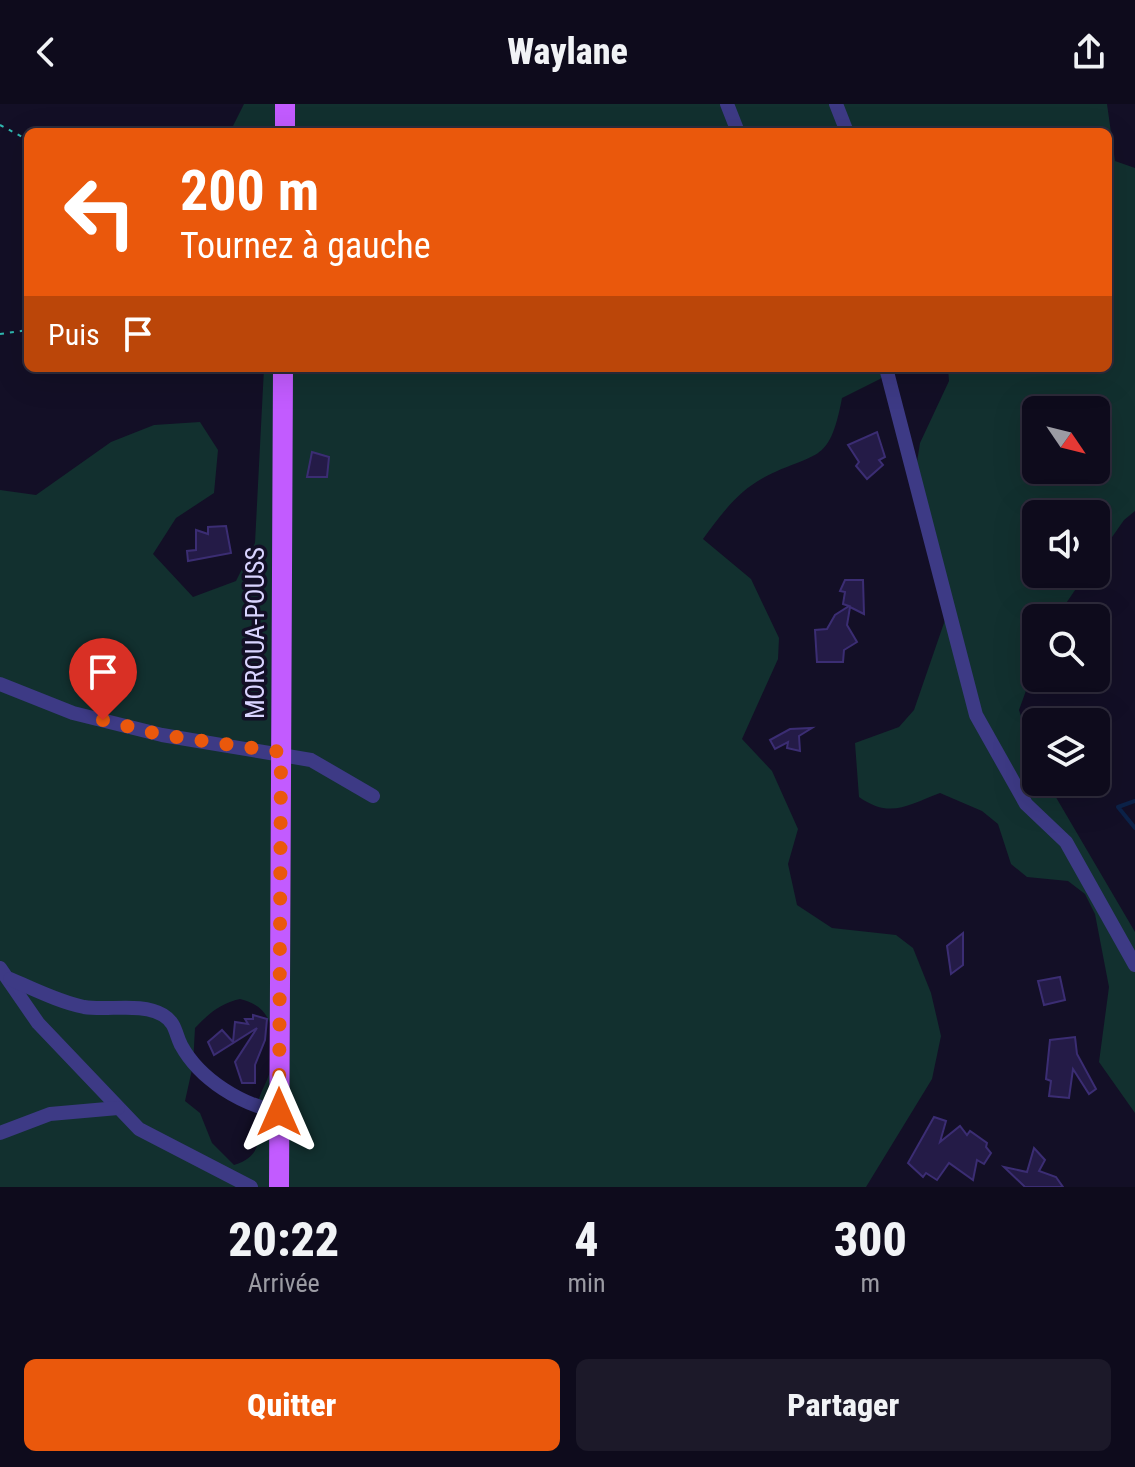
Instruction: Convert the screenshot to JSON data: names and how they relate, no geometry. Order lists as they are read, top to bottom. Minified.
{"streets":{"main road":["MOROUA-POUSS"]},"north":"bottom right","page":{"header":"Waylane","turn":["200 m","Tournez à gauche"],"then":"Puis","eta":["20:22","Arrivée","4","min","300","m"],"buttons":["Quitter","Partager"]}}
